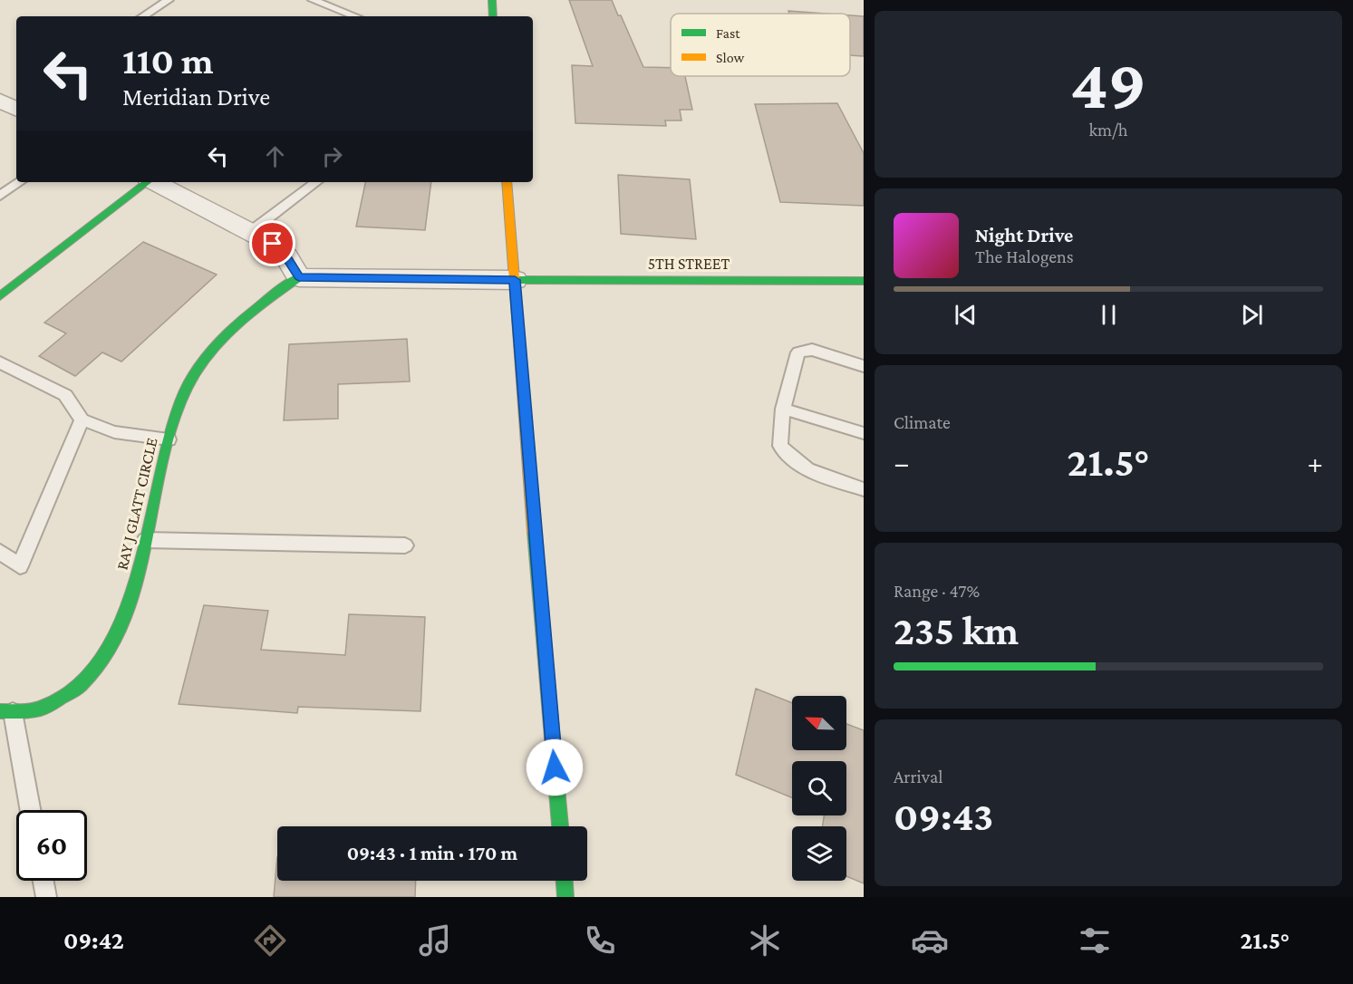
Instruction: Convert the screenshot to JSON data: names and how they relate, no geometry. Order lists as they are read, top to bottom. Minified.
{"streets":{"street":["5TH STREET","RAY J GLATT CIRCLE"]},"legend":["Fast","Slow"],"north":"top left","page":{"tile":[["49","km/h"],"Climate",["Range · 47%","235 km"],["Arrival","09:43"]],"turn":["110 m","Meridian Drive"],"song":["Night Drive","The Halogens"],"heat":["−","21.5°","+"],"limit":"60","trip":"09:43 · 1 min · 170 m","tabs":["09:42","21.5°"]}}
